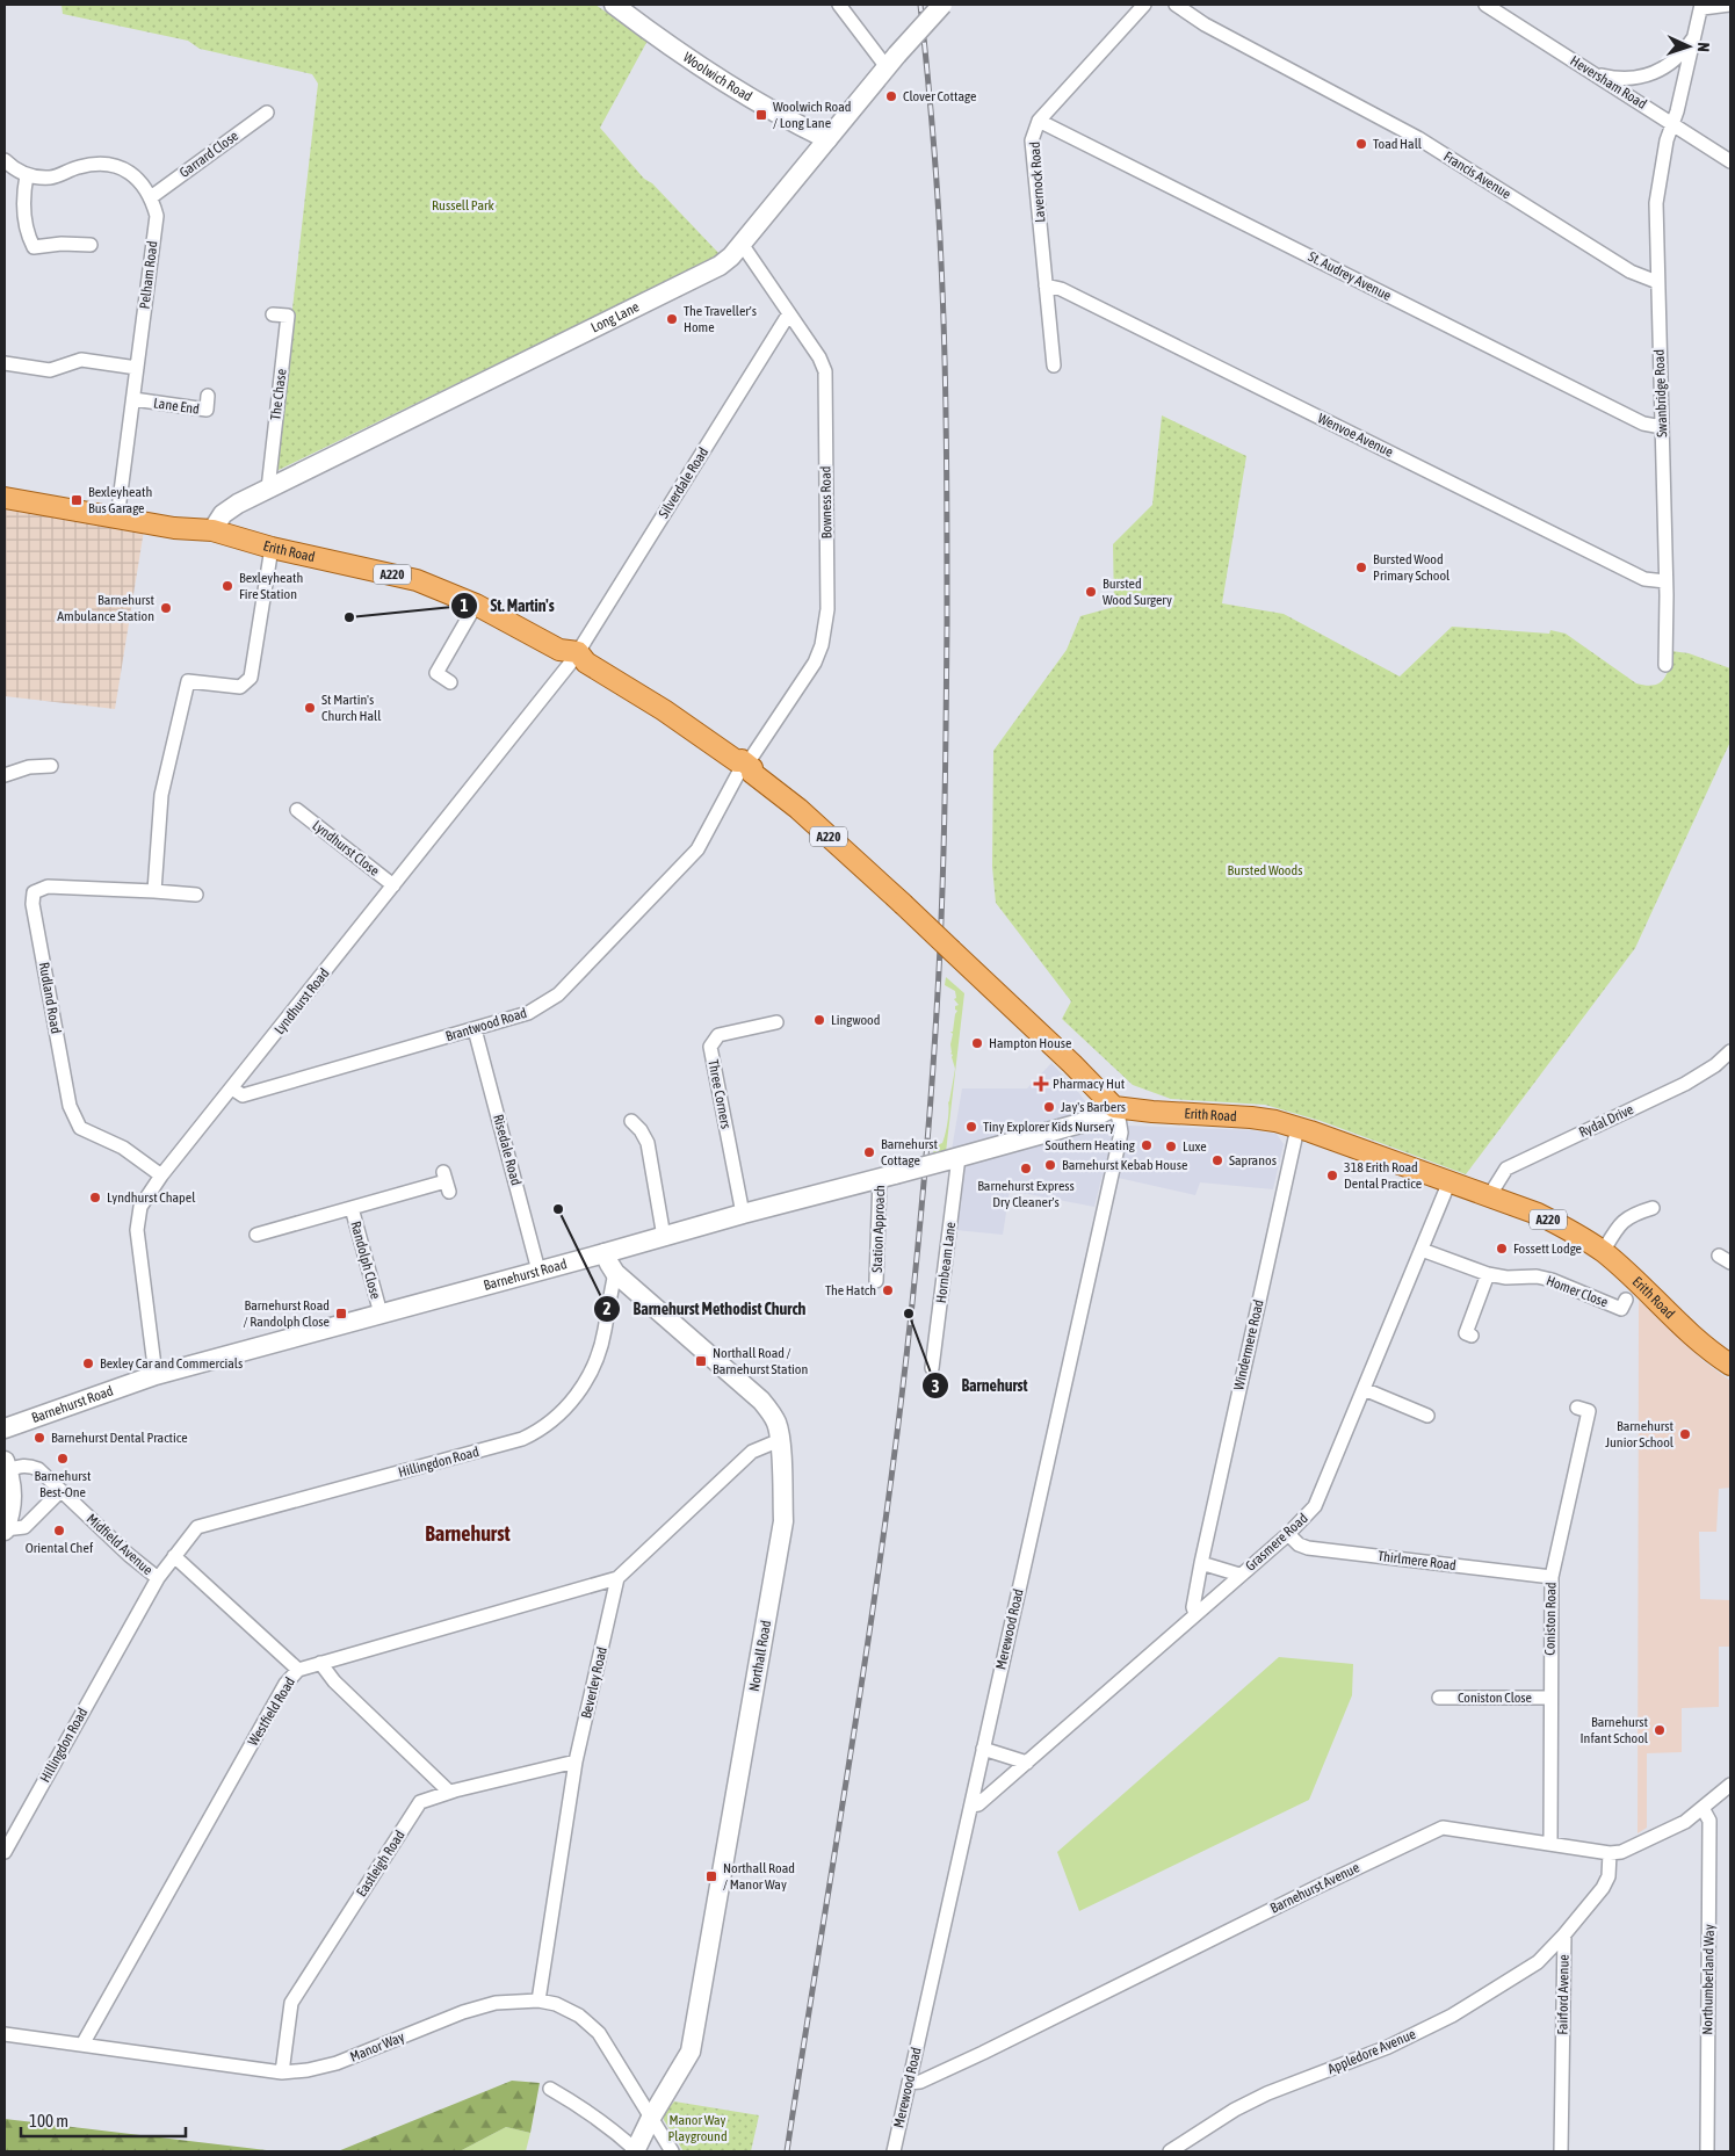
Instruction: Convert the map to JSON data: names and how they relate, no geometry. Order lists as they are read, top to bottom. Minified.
{"streets":{"main road":["Erith Road","A220"],"street":["Woolwich Road","Heversham Road","Garrard Close","Francis Avenue","Lavernock Road","Pelham Road","St. Audrey Avenue","Long Lane","Swanbridge Road","The Chase","Lane End","Wenvoe Avenue","Silverdale Road","Bowness Road","Lyndhurst Close","Rudland Road","Lyndhurst Road","Brantwood Road","Three Corners","Rydal Drive","Risedale Road","Station Approach","Randolph Close","Hornbeam Lane","Barnehurst Road","Homer Close","Windermere Road","Hillingdon Road","Grasmere Road","Midfield Avenue","Thirlmere Road","Coniston Road","Merewood Road","Northall Road","Beverley Road","Coniston Close","Westfield Road","Eastleigh Road","Barnehurst Avenue","Northumberland Way","Fairford Avenue","Manor Way","Appledore Avenue"]},"crossings":[["Woolwich Road","Long Lane"],["Heversham Road","Swanbridge Road"],["Garrard Close","Pelham Road"],["Francis Avenue","Swanbridge Road"],["Lavernock Road","St. Audrey Avenue"],["Lavernock Road","Wenvoe Avenue"],["Pelham Road","Lane End"],["Pelham Road","Erith Road"],["St. Audrey Avenue","Swanbridge Road"],["Long Lane","The Chase"],["Long Lane","Bowness Road"],["Long Lane","Erith Road"],["Swanbridge Road","Wenvoe Avenue"],["Silverdale Road","Bowness Road"],["Silverdale Road","Erith Road"],["Silverdale Road","Lyndhurst Road"],["Bowness Road","Erith Road"],["Bowness Road","Brantwood Road"],["Erith Road","Lyndhurst Road"],["Erith Road","Brantwood Road"],["Erith Road","Rydal Drive"],["Erith Road","Barnehurst Road"],["Erith Road","Windermere Road"],["Erith Road","Grasmere Road"],["Erith Road","Merewood Road"],["Lyndhurst Close","Lyndhurst Road"],["Rudland Road","Lyndhurst Road"],["Lyndhurst Road","Brantwood Road"],["Lyndhurst Road","Barnehurst Road"],["Brantwood Road","Risedale Road"],["Three Corners","Barnehurst Road"],["Risedale Road","Barnehurst Road"],["Station Approach","Barnehurst Road"],["Randolph Close","Barnehurst Road"],["Hornbeam Lane","Barnehurst Road"],["Barnehurst Road","Merewood Road"],["Barnehurst Road","Northall Road"],["Homer Close","Grasmere Road"],["Windermere Road","Grasmere Road"],["Hillingdon Road","Midfield Avenue"],["Hillingdon Road","Northall Road"],["Grasmere Road","Thirlmere Road"],["Grasmere Road","Merewood Road"],["Midfield Avenue","Westfield Road"],["Thirlmere Road","Coniston Road"],["Coniston Road","Coniston Close"],["Coniston Road","Barnehurst Avenue"],["Merewood Road","Barnehurst Avenue"],["Northall Road","Manor Way"],["Beverley Road","Westfield Road"],["Beverley Road","Eastleigh Road"],["Beverley Road","Manor Way"],["Westfield Road","Manor Way"],["Eastleigh Road","Manor Way"],["Barnehurst Avenue","Northumberland Way"],["Barnehurst Avenue","Fairford Avenue"],["Fairford Avenue","Appledore Avenue"]],"districts":["Barnehurst"],"parks":["Russell Park","Bursted Woods","Manor Way Playground"],"places":{"other":["Clover Cottage","Toad Hall","The Traveller's Home","Bursted Wood Primary School","Bexleyheath Fire Station","Bursted Wood Surgery","Barnehurst Ambulance Station","St. Martin's","St Martin's Church Hall","Lingwood","Hampton House","Jay's Barbers","Tiny Explorer Kids Nursery","Southern Heating","Luxe","Barnehurst Cottage","Sapranos","Barnehurst Kebab House","Barnehurst Express Dry Cleaner's","318 Erith Road Dental Practice","Lyndhurst Chapel","Barnehurst Methodist Church","Fossett Lodge","The Hatch","Barnehurst","Bexley Car and Commercials","Barnehurst Junior School","Barnehurst Dental Practice","Barnehurst Best-One","Oriental Chef","Barnehurst Infant School"],"transit":["Woolwich Road / Long Lane","Bexleyheath Bus Garage","Barnehurst Road / Randolph Close","Northall Road / Barnehurst Station","Northall Road / Manor Way"],"health":["Pharmacy Hut"]},"scale_bar":"100 m","north":"right"}
